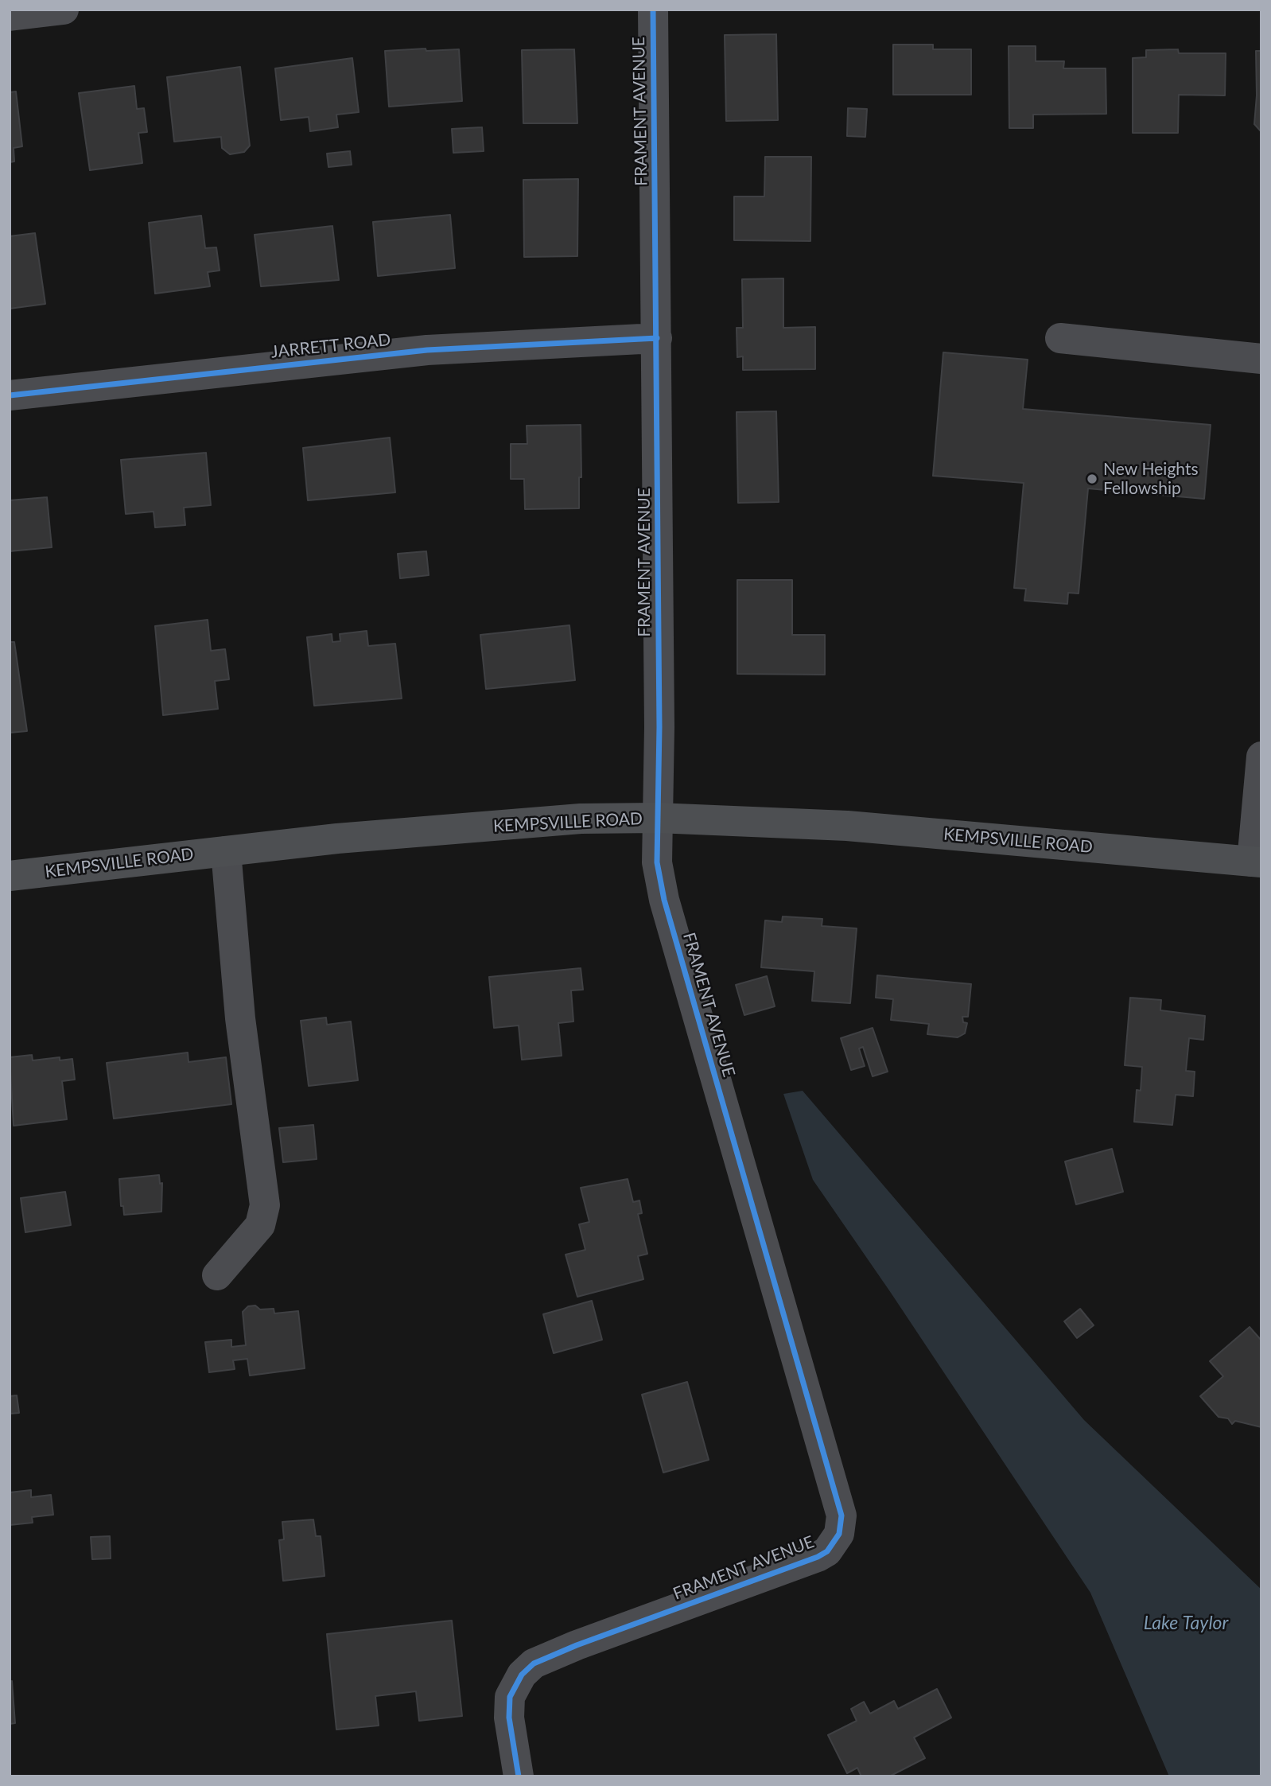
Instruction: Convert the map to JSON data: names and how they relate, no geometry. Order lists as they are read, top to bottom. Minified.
{"streets":{"main road":["KEMPSVILLE ROAD"],"street":["FRAMENT AVENUE","JARRETT ROAD"]},"crossings":[["FRAMENT AVENUE","JARRETT ROAD"],["FRAMENT AVENUE","KEMPSVILLE ROAD"]],"water":["Lake Taylor"],"places":["New Heights Fellowship"]}
